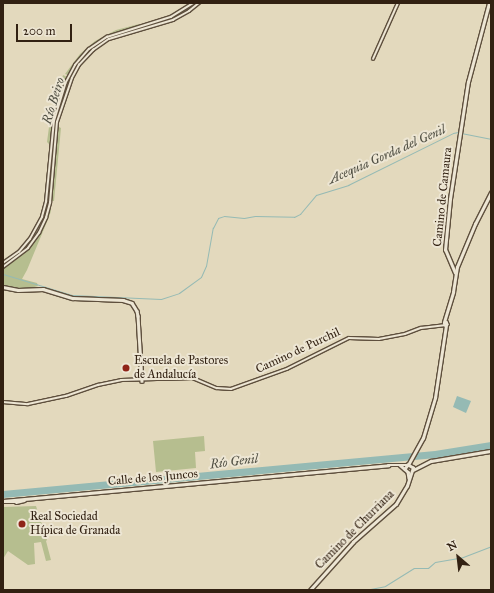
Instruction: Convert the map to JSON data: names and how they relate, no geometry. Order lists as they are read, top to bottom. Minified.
{"streets":{"street":["Camino de Camaura","Camino de Purchil","Calle de los Juncos","Camino de Churriana"]},"crossings":[["Calle de los Juncos","Camino de Churriana"]],"water":["Río Beiro","Acequia Gorda del Genil","Río Genil"],"places":["Escuela de Pastores de Andalucía","Real Sociedad Hípica de Granada"],"scale_bar":"200 m","north":"top left"}
